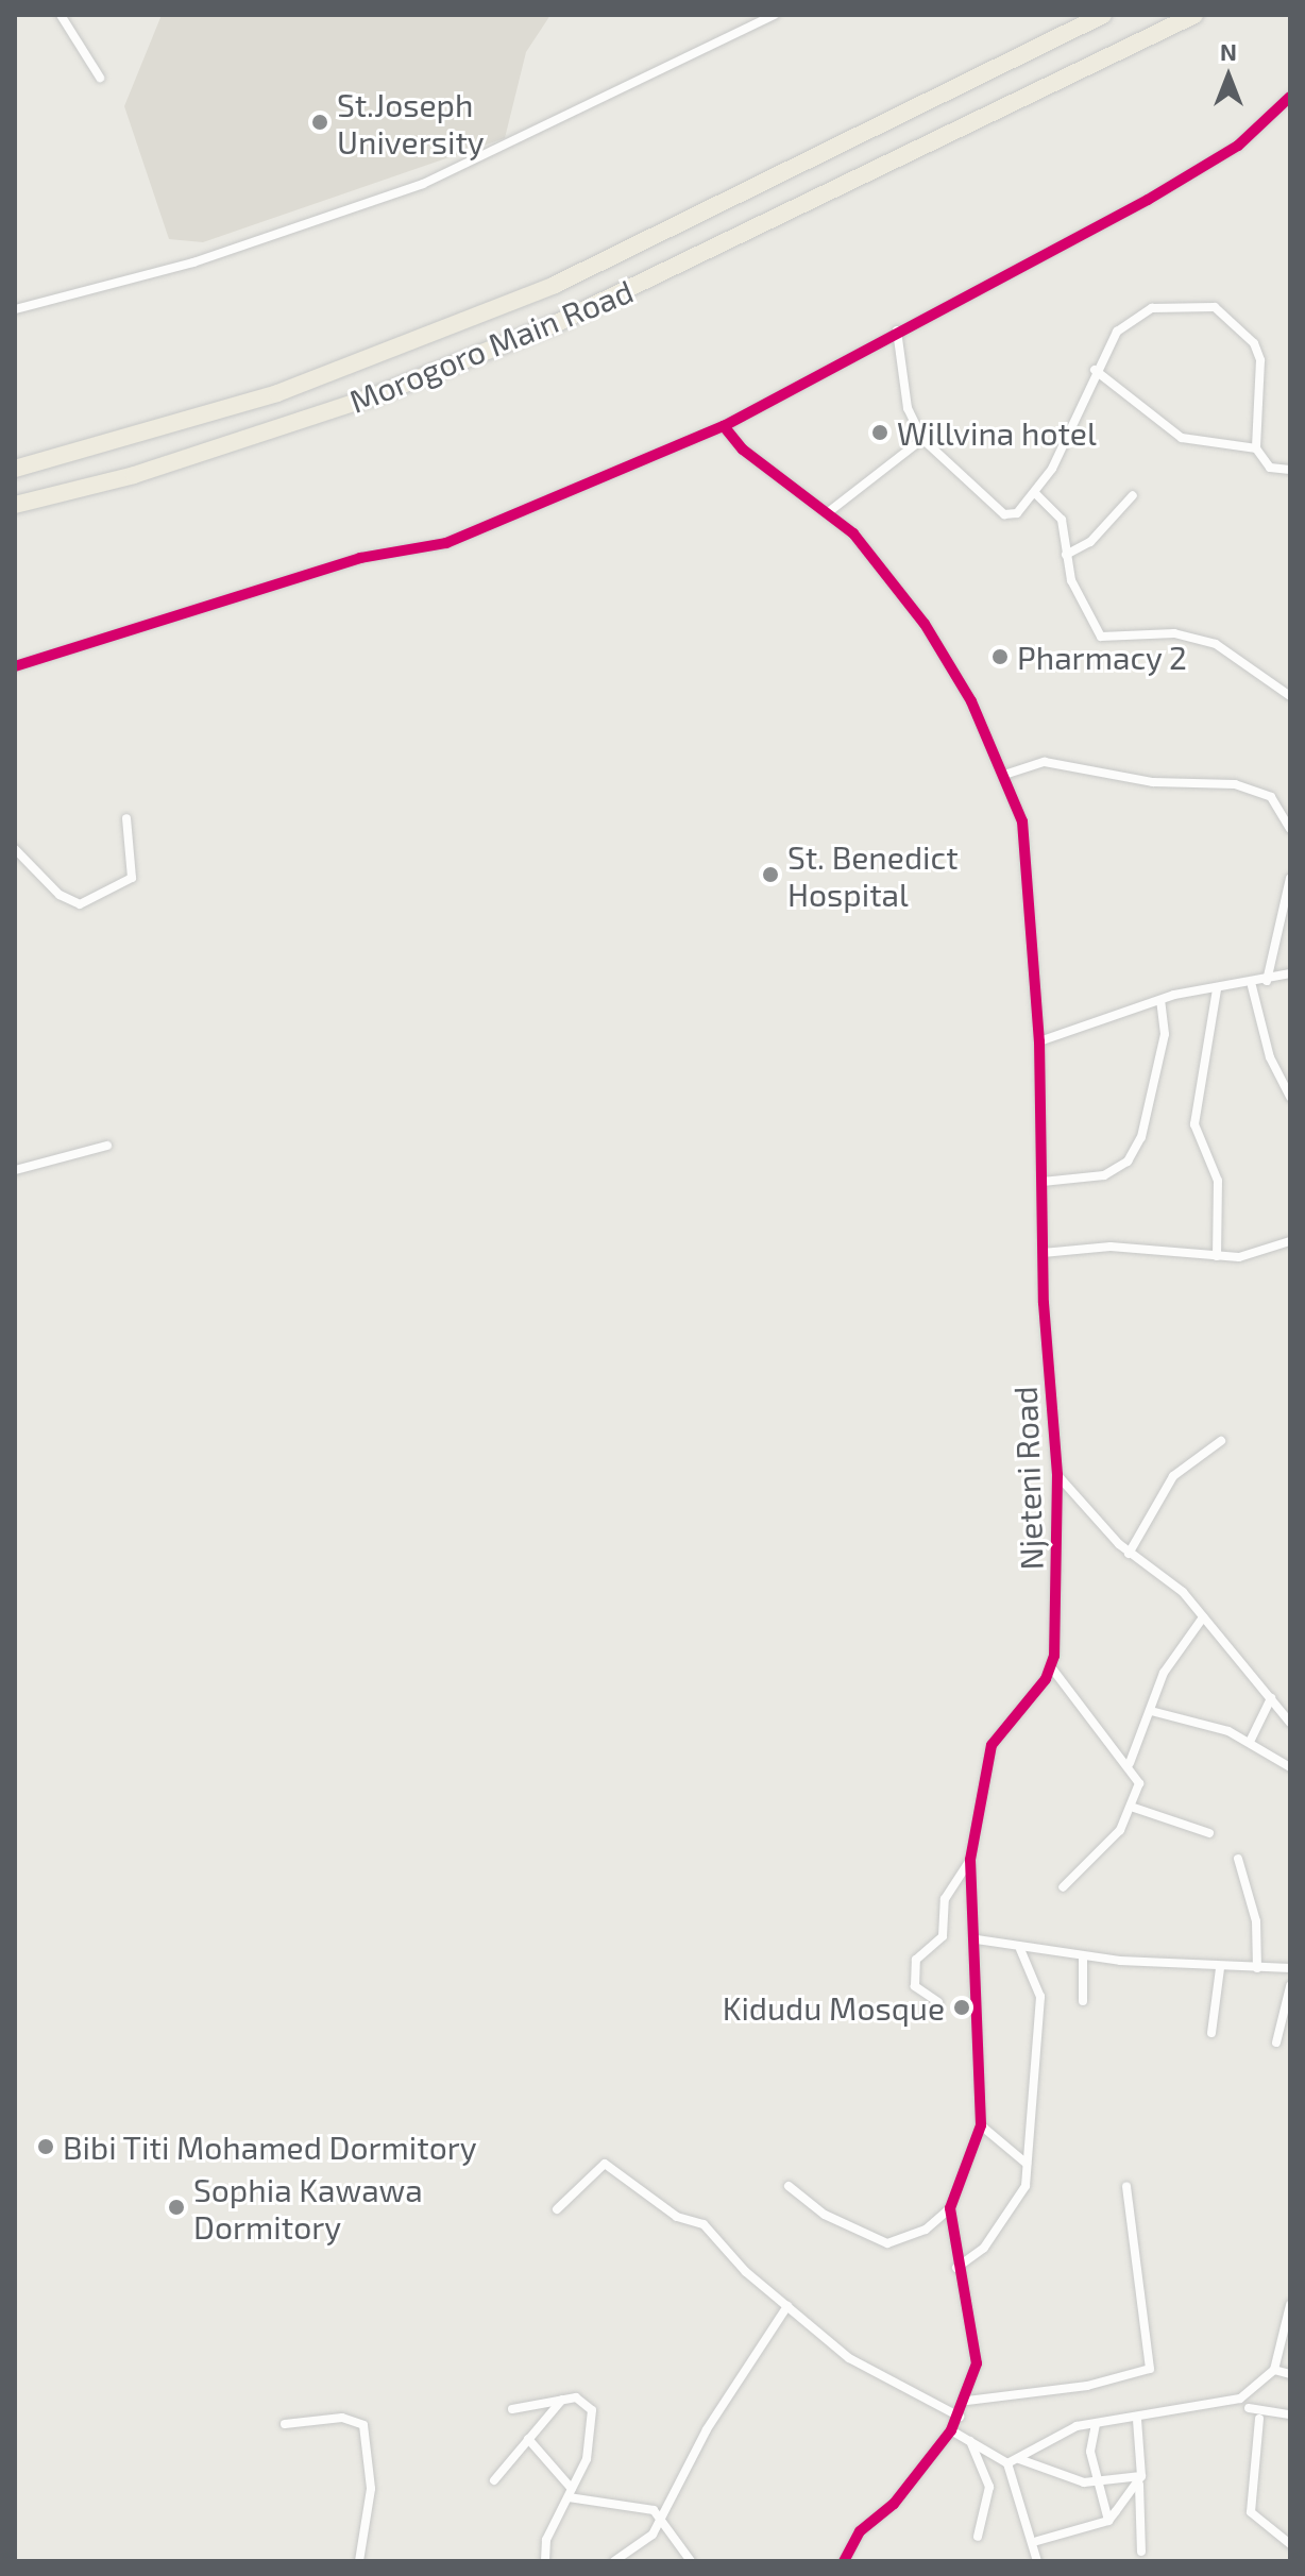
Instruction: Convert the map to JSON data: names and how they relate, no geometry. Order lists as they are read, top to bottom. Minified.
{"streets":{"highway":["Morogoro Main Road"],"street":["Njeteni Road"]},"places":["St.Joseph University","Willvina hotel","Pharmacy 2","St. Benedict Hospital","Kidudu Mosque","Bibi Titi Mohamed Dormitory","Sophia Kawawa Dormitory"],"north":"top"}
